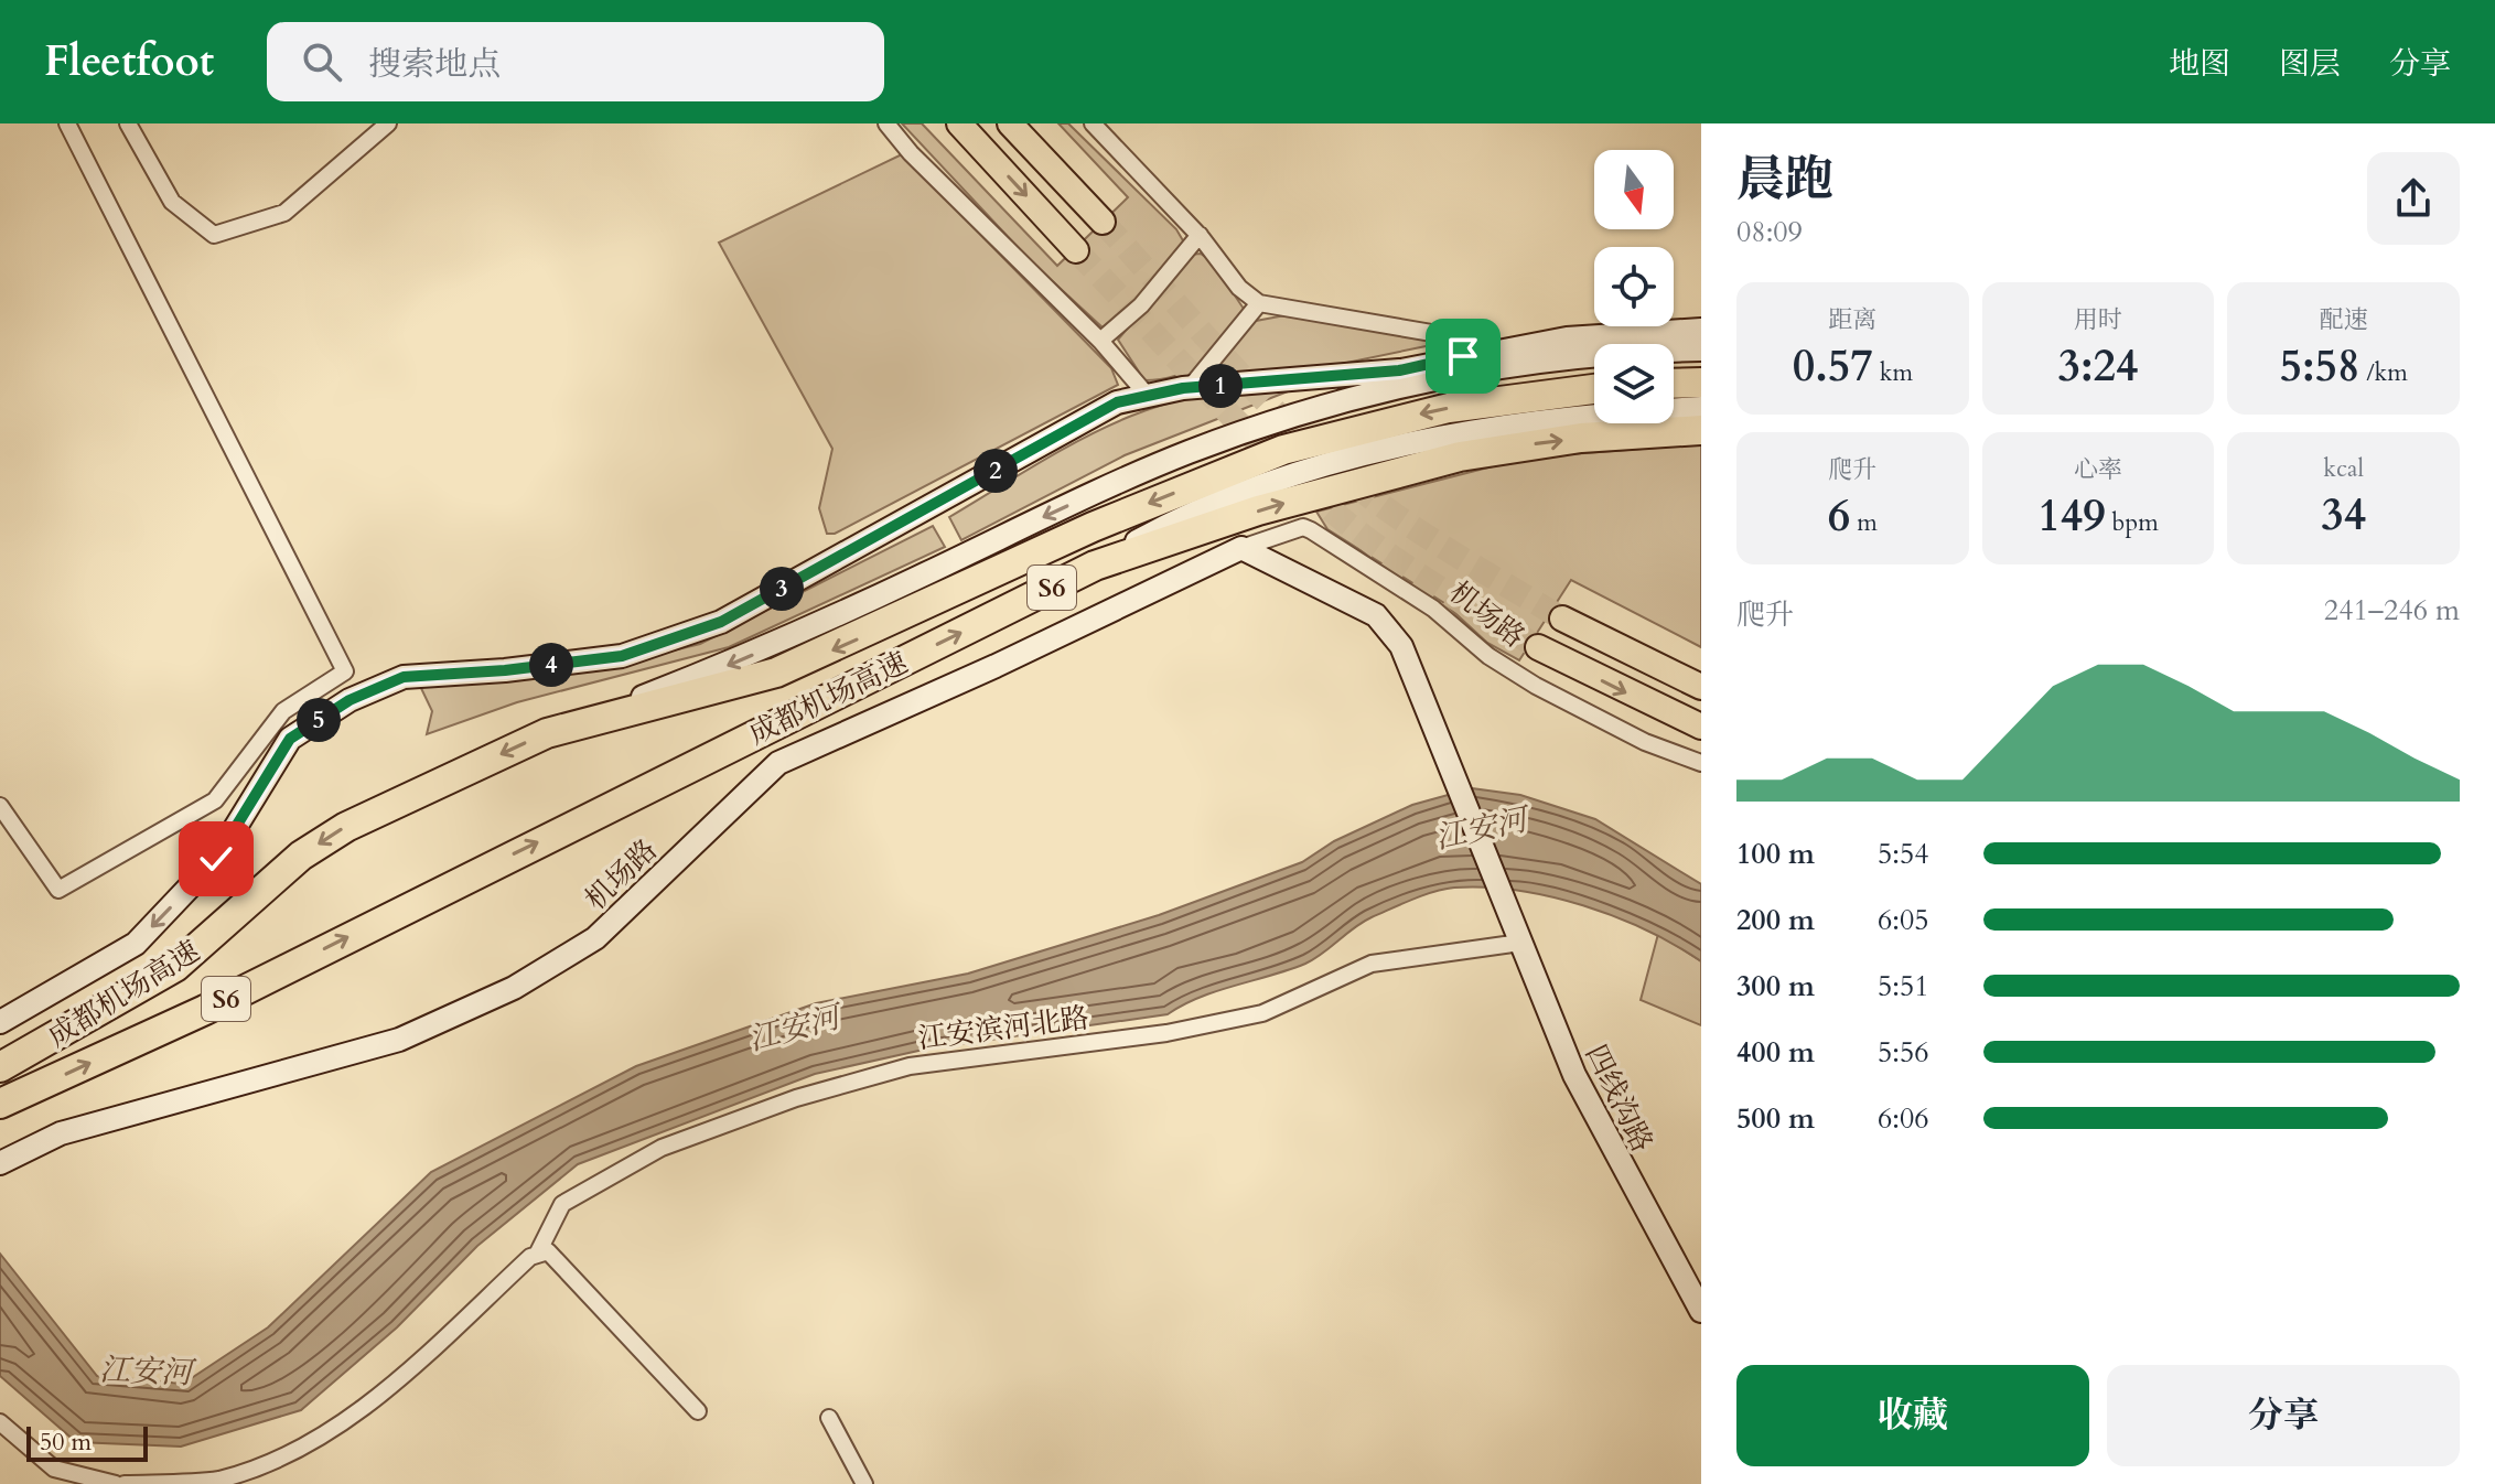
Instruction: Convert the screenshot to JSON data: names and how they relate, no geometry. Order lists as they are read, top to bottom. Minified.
{"streets":{"highway":["S6","成都机场高速"],"main road":["机场路","四线沟路"],"street":["江安滨河北路"]},"crossings":[["机场路","四线沟路"],["江安滨河北路","四线沟路"]],"water":["江安河"],"scale_bar":"50 m","north":"bottom","page":{"header":"Fleetfoot","search":"搜索地点","nav":["地图","图层","分享"],"heading":["晨跑","08:09"],"stats":[["距离","0.57 km"],["用时","3:24"],["配速","5:58 /km"],["爬升","6 m"],["心率","149 bpm"],["kcal","34"]],"pins":["1","2","3","4","5"],"chart":["爬升","241–246 m"],"list":[{"name":"100 m","note":"5:54"},{"name":"200 m","note":"6:05"},{"name":"300 m","note":"5:51"},{"name":"400 m","note":"5:56"},{"name":"500 m","note":"6:06"}],"buttons":["收藏","分享"],"scale":"50 m"}}
